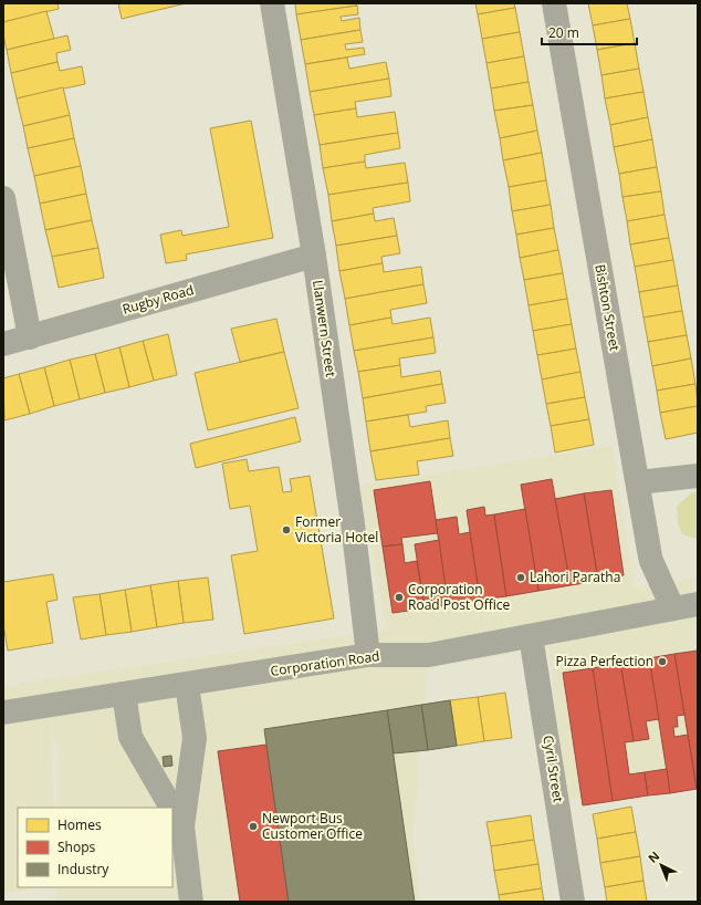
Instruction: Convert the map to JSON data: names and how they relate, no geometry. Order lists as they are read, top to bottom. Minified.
{"streets":{"street":["Rugby Road","Bishton Street","Llanwern Street","Corporation Road","Cyril Street"]},"crossings":[["Rugby Road","Llanwern Street"],["Bishton Street","Corporation Road"],["Llanwern Street","Corporation Road"],["Corporation Road","Cyril Street"]],"places":["Former Victoria Hotel","Lahori Paratha","Corporation Road Post Office","Pizza Perfection","Newport Bus Customer Office"],"legend":["Homes","Shops","Industry"],"scale_bar":"20 m","north":"top left"}
